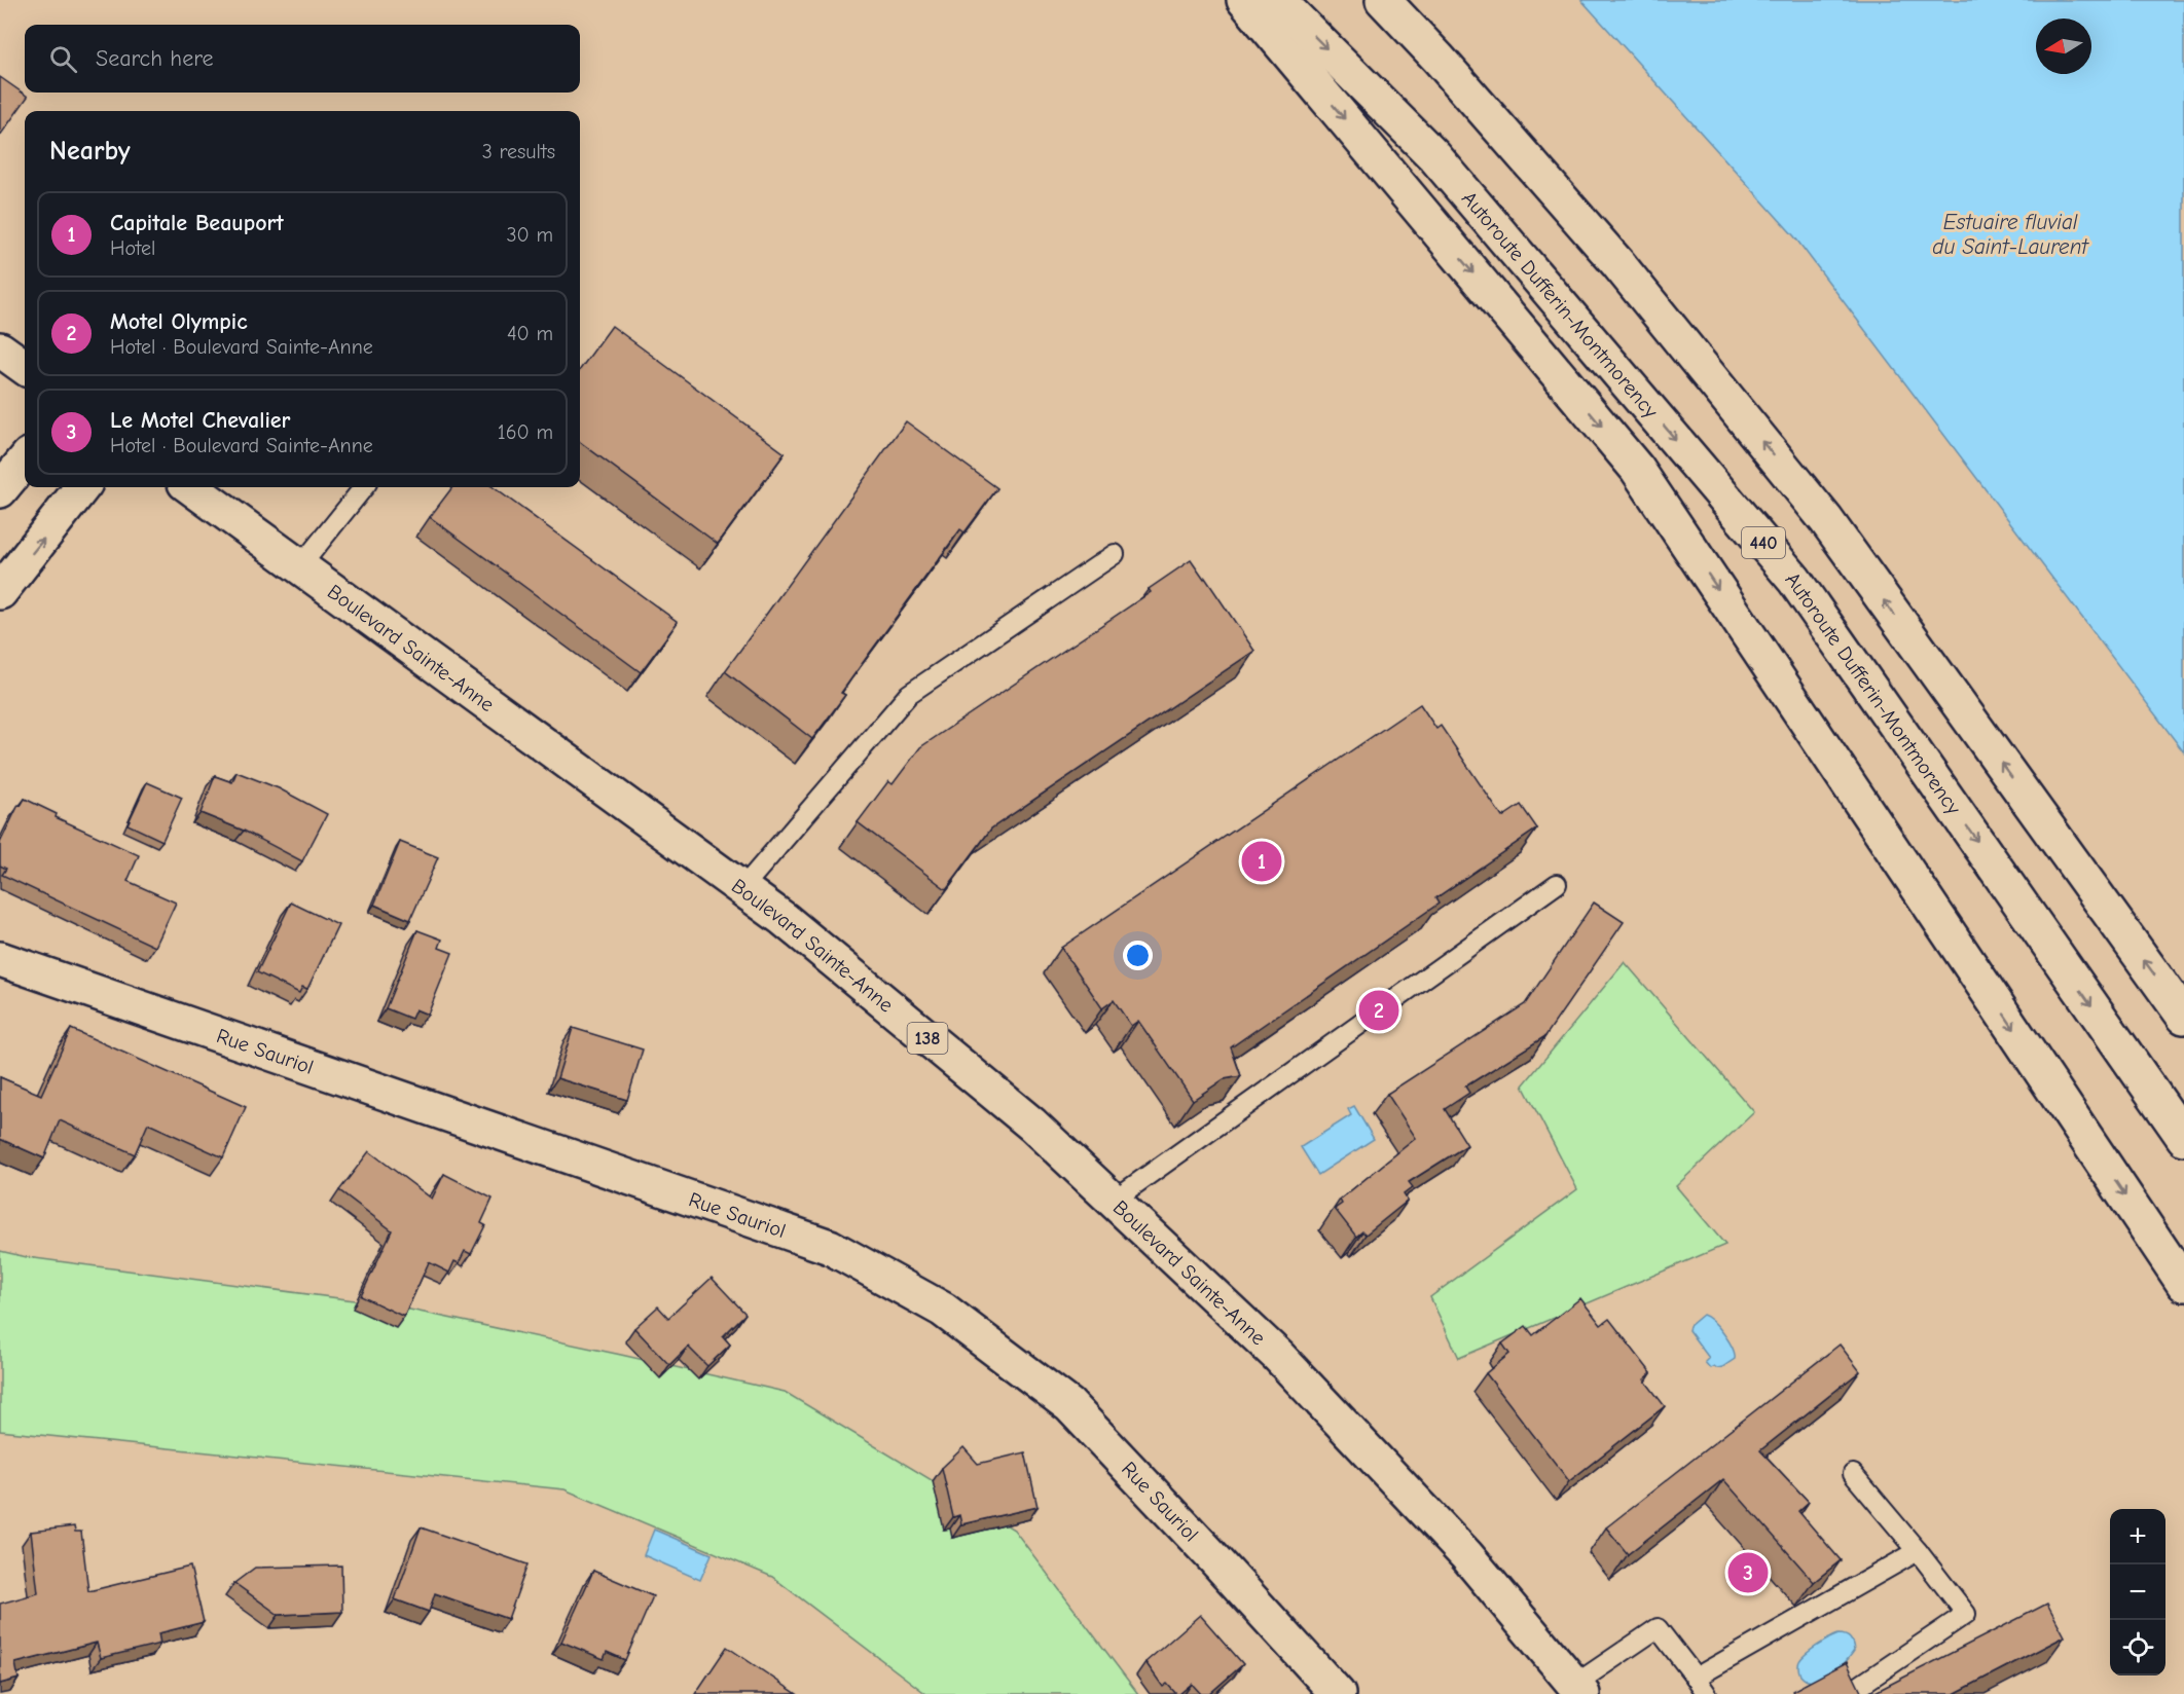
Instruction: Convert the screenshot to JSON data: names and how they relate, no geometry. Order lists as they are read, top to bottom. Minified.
{"streets":{"main road":["Autoroute Dufferin-Montmorency","440","Boulevard Sainte-Anne","138","Rue Sauriol"]},"water":["Estuaire fluvial du Saint-Laurent"],"north":"left","page":{"search":"Search here","heading":["Nearby","3 results"],"list":[{"mark":"1","name":"Capitale Beauport","note":"Hotel","value":"30 m"},{"mark":"2","name":"Motel Olympic","note":"Hotel · Boulevard Sainte-Anne","value":"40 m"},{"mark":"3","name":"Le Motel Chevalier","note":"Hotel · Boulevard Sainte-Anne","value":"160 m"}],"pins":["1","2","3"],"map_buttons":["+","−"]}}
